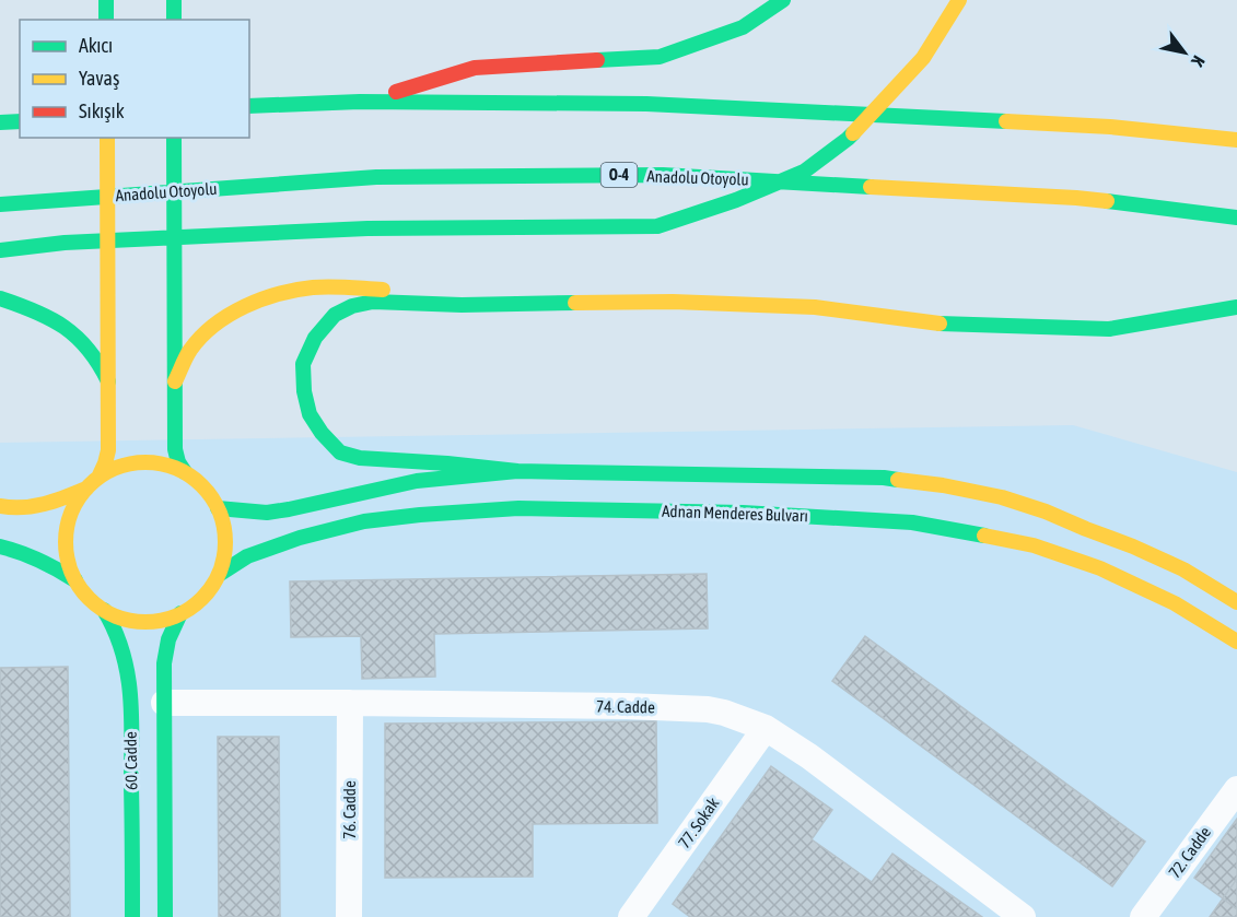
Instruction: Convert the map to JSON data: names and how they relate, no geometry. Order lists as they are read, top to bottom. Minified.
{"streets":{"main road":["O-4","Anadolu Otoyolu","Adnan Menderes Bulvarı","60. Cadde"],"street":["74. Cadde","76. Cadde","77. Sokak","72. Cadde"]},"crossings":[["Adnan Menderes Bulvarı","60. Cadde"],["74. Cadde","60. Cadde"],["74. Cadde","76. Cadde"],["74. Cadde","77. Sokak"]],"legend":["Akıcı","Yavaş","Sıkışık"],"north":"bottom right"}
